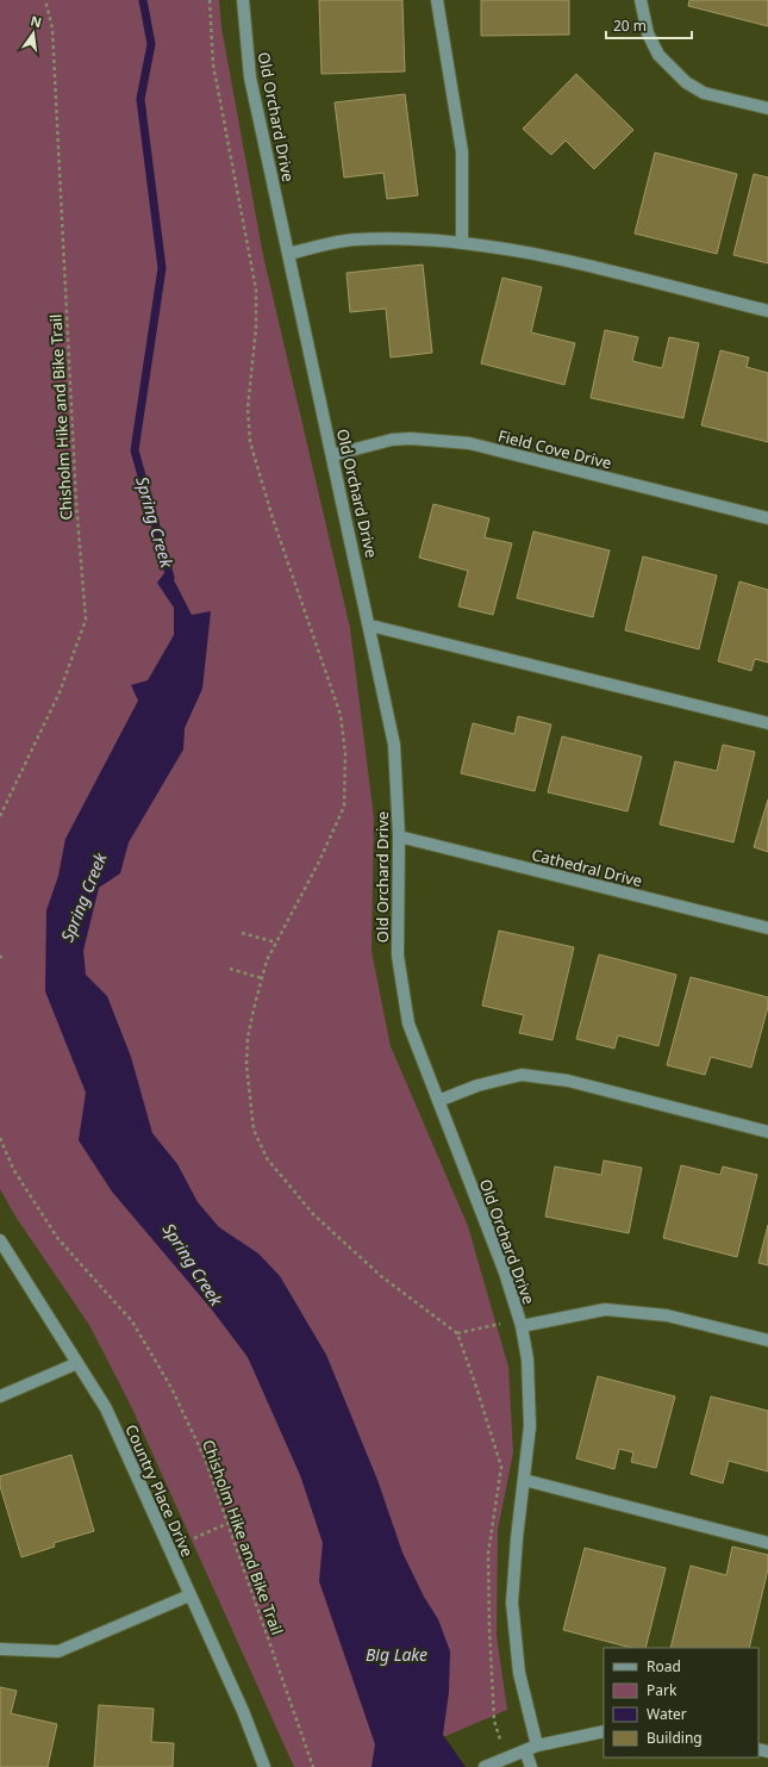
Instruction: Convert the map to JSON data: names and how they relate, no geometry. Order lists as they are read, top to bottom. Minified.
{"streets":{"street":["Old Orchard Drive","Field Cove Drive","Cathedral Drive","Country Place Drive"],"path":["Chisholm Hike and Bike Trail"]},"crossings":[["Old Orchard Drive","Field Cove Drive"],["Old Orchard Drive","Cathedral Drive"]],"water":["Spring Creek","Big Lake"],"legend":["Road","Park","Water","Building"],"scale_bar":"20 m","north":"top"}
